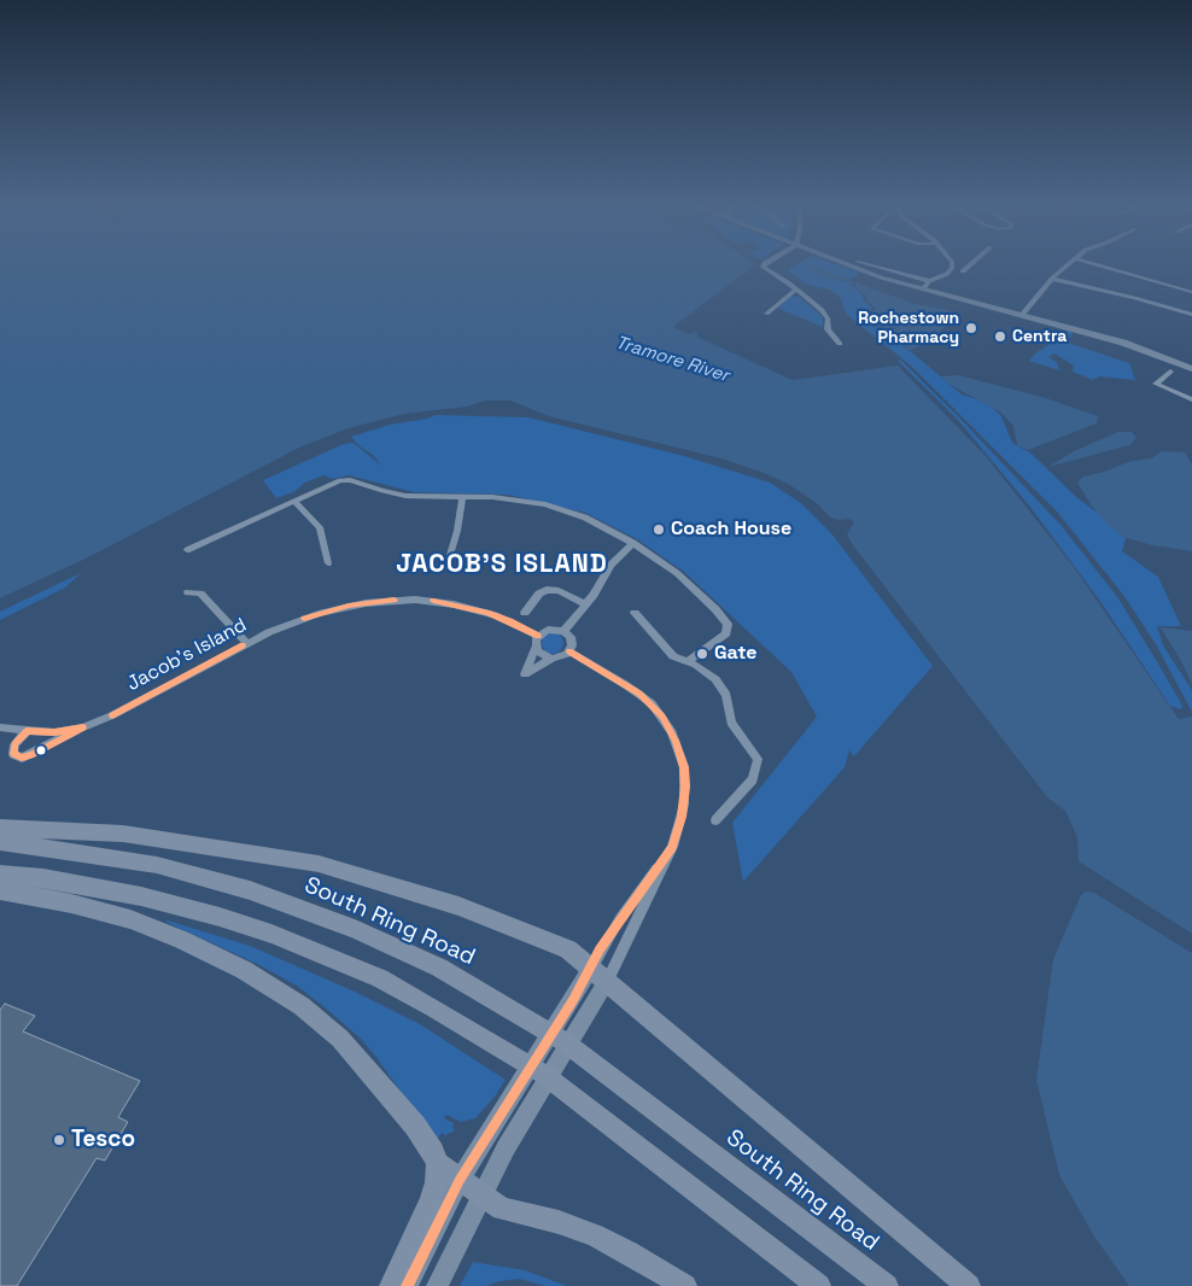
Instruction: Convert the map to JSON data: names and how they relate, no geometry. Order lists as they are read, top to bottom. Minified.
{"streets":{"highway":["South Ring Road"],"street":["Jacob's Island"]},"districts":["JACOB'S ISLAND"],"water":["Tramore River"],"places":["Rochestown Pharmacy","Centra","Coach House","Gate","Tesco"]}
